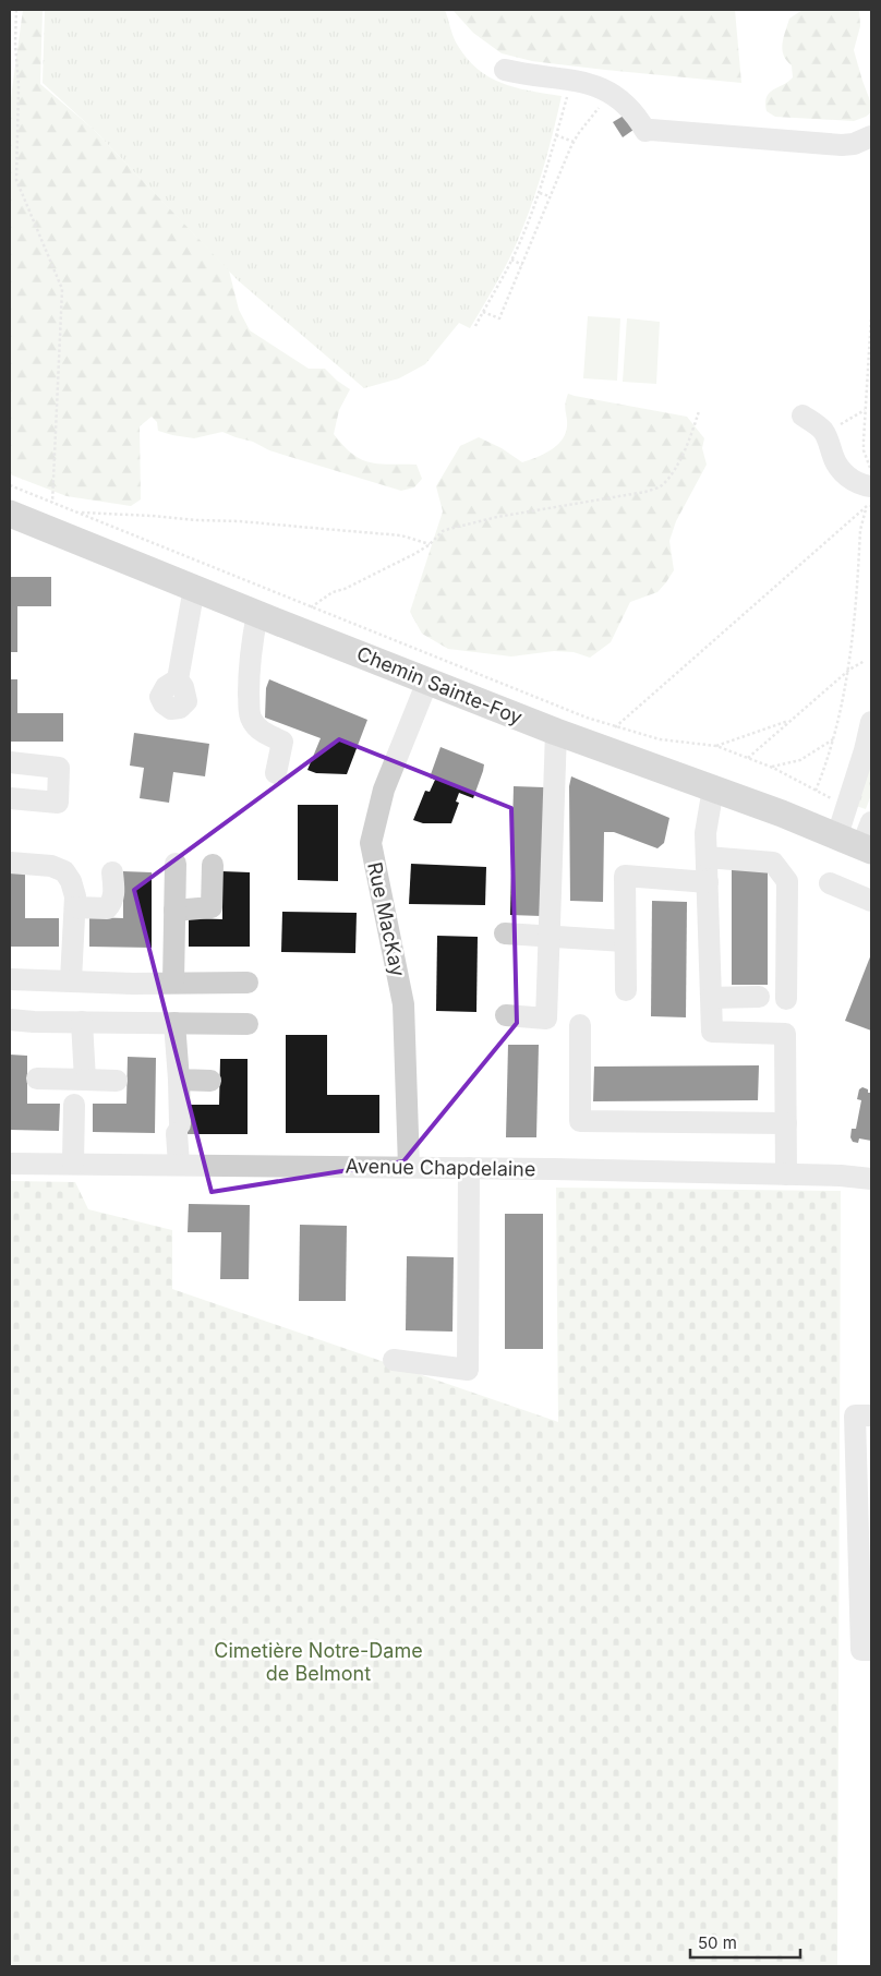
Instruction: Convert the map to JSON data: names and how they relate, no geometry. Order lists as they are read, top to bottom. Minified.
{"streets":{"main road":["Chemin Sainte-Foy"],"street":["Rue MacKay","Avenue Chapdelaine"]},"crossings":[["Chemin Sainte-Foy","Rue MacKay"],["Rue MacKay","Avenue Chapdelaine"]],"parks":["Cimetière Notre-Dame de Belmont"],"scale_bar":"50 m"}
